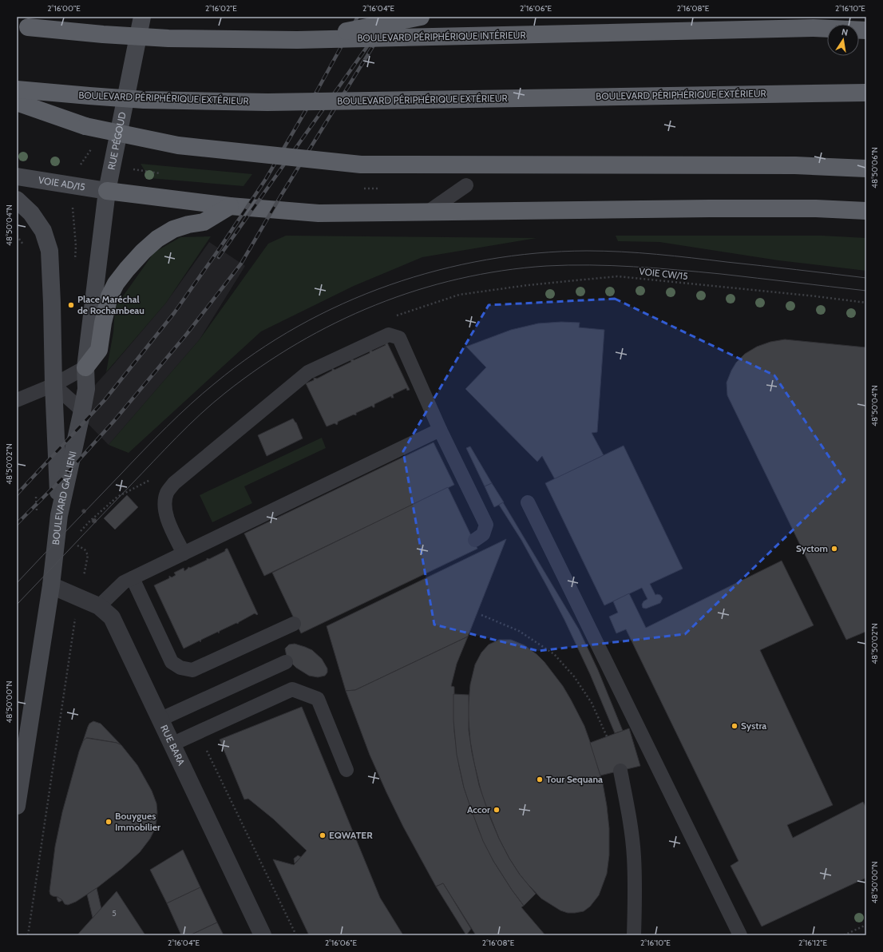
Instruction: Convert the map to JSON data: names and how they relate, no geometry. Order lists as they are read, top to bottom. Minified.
{"streets":{"highway":["BOULEVARD PÉRIPHÉRIQUE INTÉRIEUR","BOULEVARD PÉRIPHÉRIQUE EXTÉRIEUR"],"main road":["RUE PÉGOUD","VOIE AD/15","BOULEVARD GALLIENI"],"street":["RUE BARA"],"path":["VOIE CW/15"]},"crossings":[["RUE PÉGOUD","VOIE AD/15"],["RUE PÉGOUD","BOULEVARD GALLIENI"],["VOIE AD/15","BOULEVARD GALLIENI"],["BOULEVARD GALLIENI","RUE BARA"]],"places":["Place Maréchal de Rochambeau","Syctom","Systra","Tour Sequana","Accor","Bouygues Immobilier","EQWATER"],"house_numbers":["5"],"north":"top","coordinates":["2°16'00\"E","2°16'02\"E","2°16'04\"E","2°16'06\"E","2°16'08\"E","2°16'10\"E","48°50'06\"N","48°50'04\"N","48°50'02\"N","48°50'00\"N","2°16'12\"E"]}
